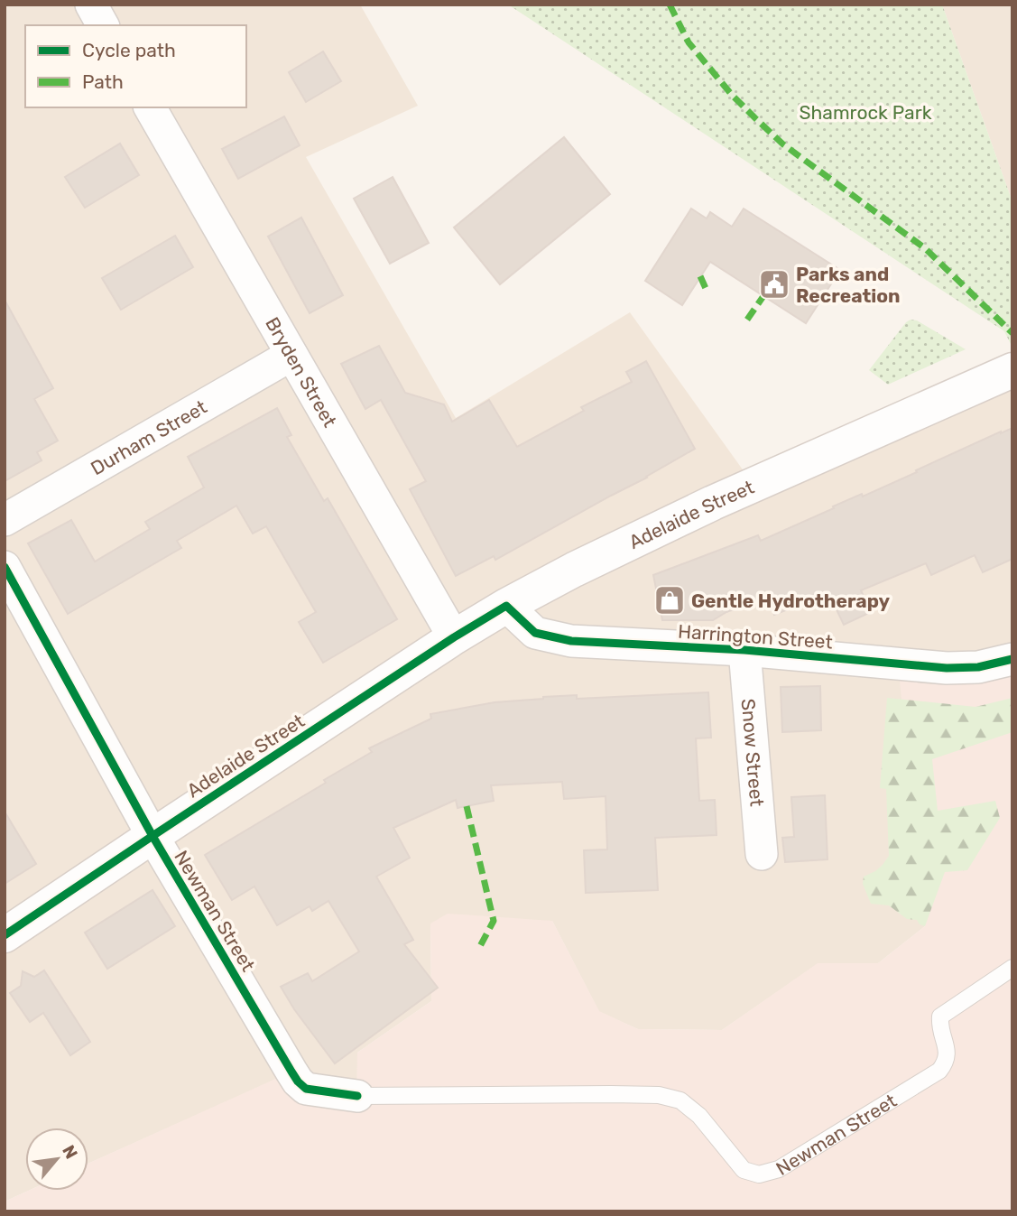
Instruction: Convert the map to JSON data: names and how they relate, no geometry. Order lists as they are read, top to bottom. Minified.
{"streets":{"street":["Bryden Street","Durham Street","Adelaide Street","Harrington Street","Snow Street","Newman Street"]},"crossings":[["Bryden Street","Durham Street"],["Bryden Street","Adelaide Street"],["Adelaide Street","Harrington Street"],["Adelaide Street","Newman Street"],["Harrington Street","Snow Street"]],"parks":["Shamrock Park"],"places":{"public building":["Parks and Recreation"],"shop":["Gentle Hydrotherapy"]},"legend":["Cycle path","Path"],"north":"top right"}
